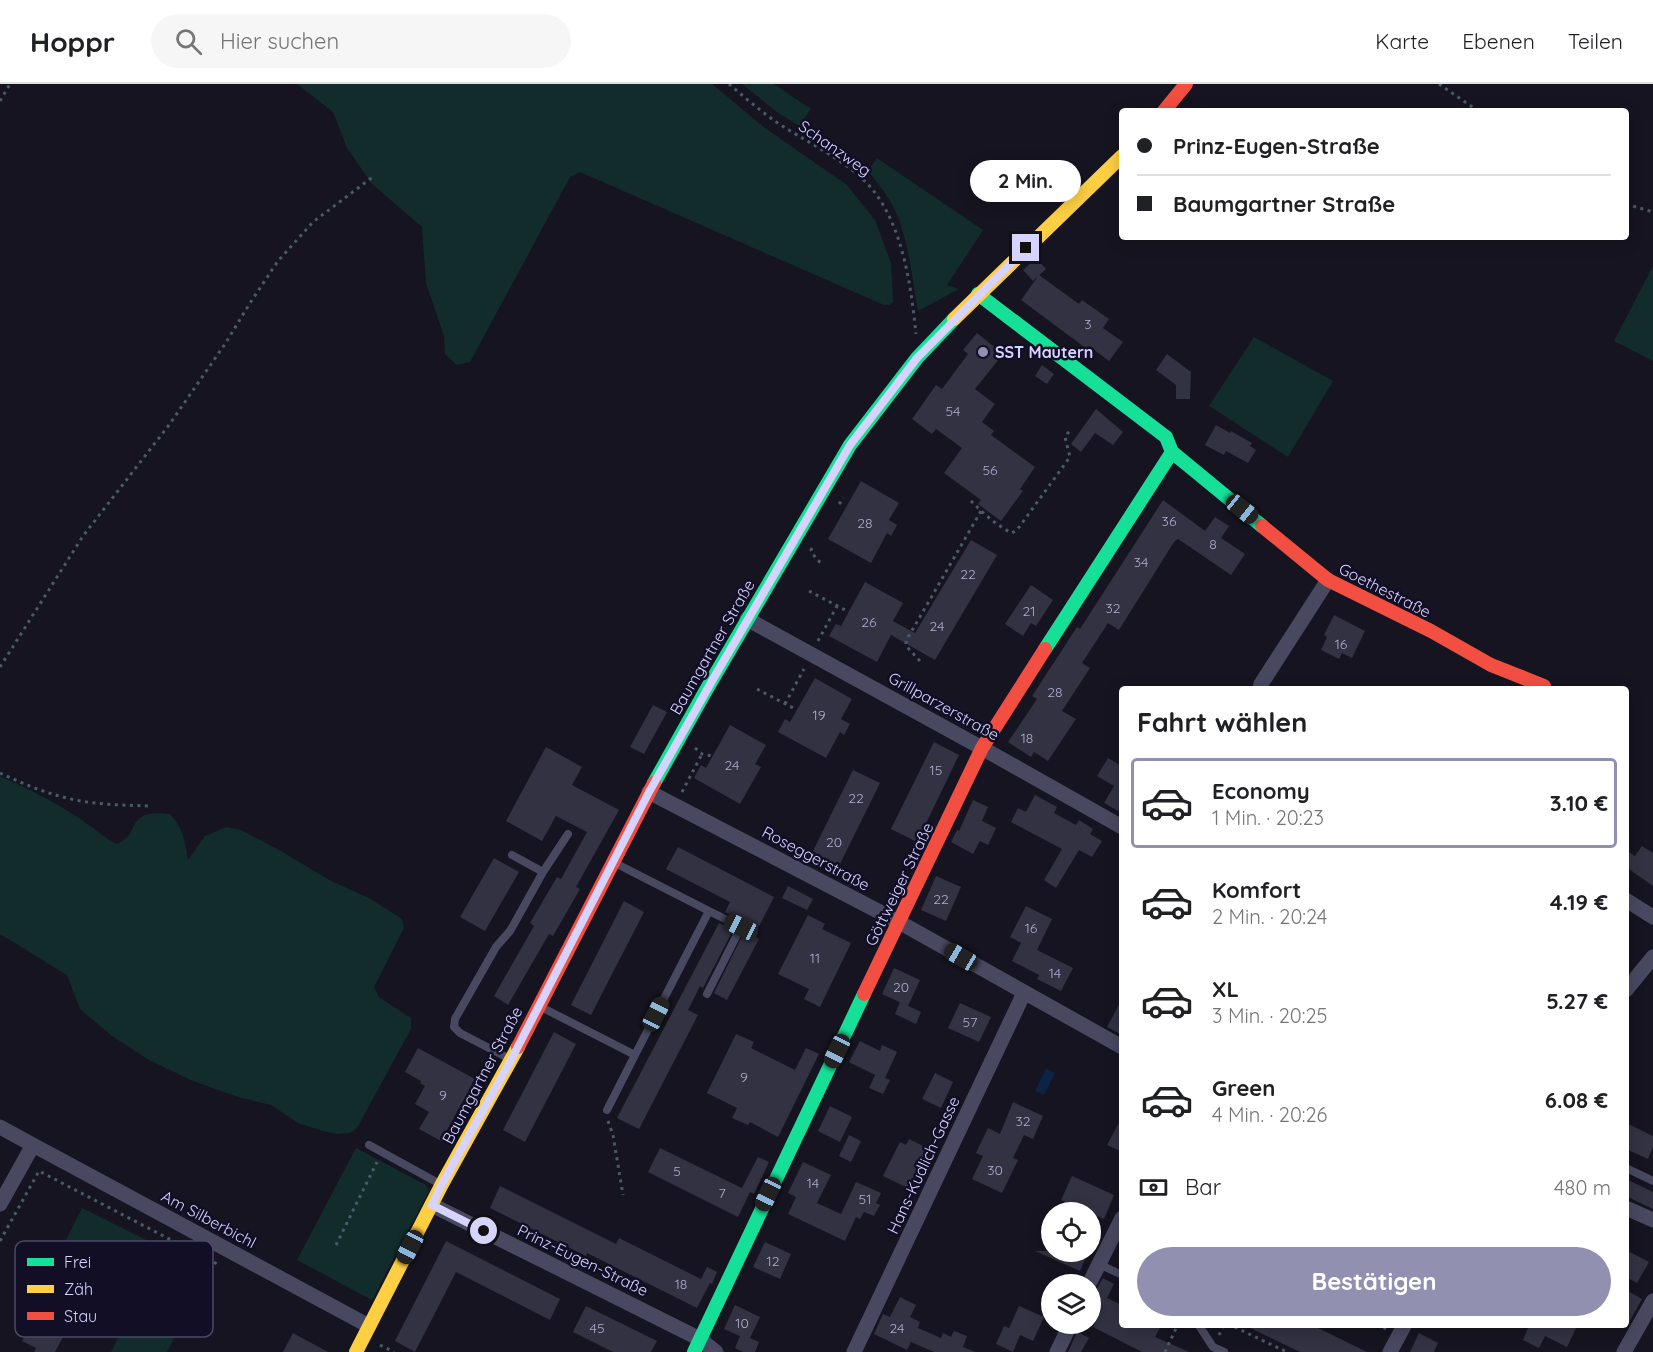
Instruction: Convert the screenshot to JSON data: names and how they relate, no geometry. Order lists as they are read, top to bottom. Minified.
{"streets":{"street":["Goethestraße","Baumgartner Straße","Grillparzerstraße","Roseggerstraße","Göttweiger Straße","Hans-Kudlich-Gasse","Am Silberbichl","Prinz-Eugen-Straße"],"path":["Schanzweg"]},"crossings":[["Schanzweg","Baumgartner Straße"],["Goethestraße","Baumgartner Straße"],["Goethestraße","Göttweiger Straße"],["Baumgartner Straße","Grillparzerstraße"],["Baumgartner Straße","Roseggerstraße"],["Baumgartner Straße","Am Silberbichl"],["Baumgartner Straße","Prinz-Eugen-Straße"],["Grillparzerstraße","Göttweiger Straße"],["Roseggerstraße","Göttweiger Straße"],["Roseggerstraße","Hans-Kudlich-Gasse"],["Göttweiger Straße","Prinz-Eugen-Straße"]],"places":["SST Mautern"],"house_numbers":["3","54","56","36","28","8","34","22","32","21","26","24","16","28","19","18","24","15","22","20","22","16","11","14","20","57","9","9","32","30","5","14","7","51","12","18","10","45","24"],"legend":["Frei","Zäh","Stau"],"page":{"header":"Hoppr","search":"Hier suchen","nav":["Karte","Ebenen","Teilen"],"banner":["Prinz-Eugen-Straße","Baumgartner Straße"],"bubble":"2 Min.","heading":"Fahrt wählen","list":[{"name":"Economy","note":"1 Min. · 20:23","value":"3.10 €"},{"name":"Komfort","note":"2 Min. · 20:24","value":"4.19 €"},{"name":"XL","note":"3 Min. · 20:25","value":"5.27 €"},{"name":"Green","note":"4 Min. · 20:26","value":"6.08 €"}],"pay":["Bar","480 m"],"buttons":"Bestätigen"}}
